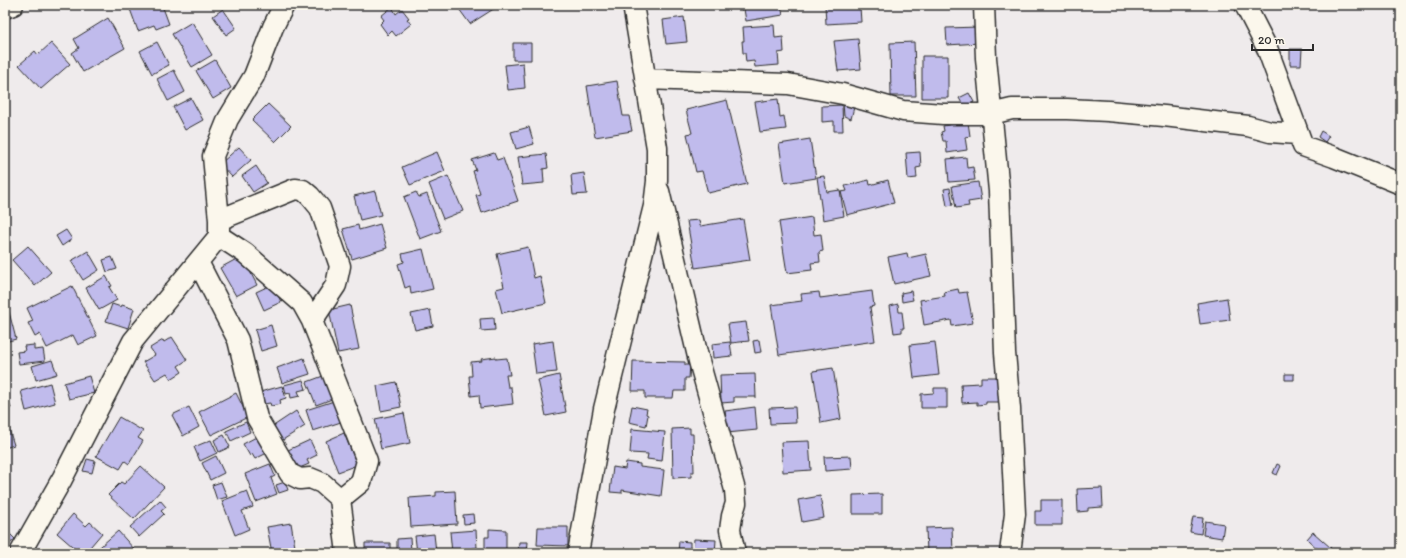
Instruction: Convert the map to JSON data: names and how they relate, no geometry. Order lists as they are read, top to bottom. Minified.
{"scale_bar":"20 m"}
